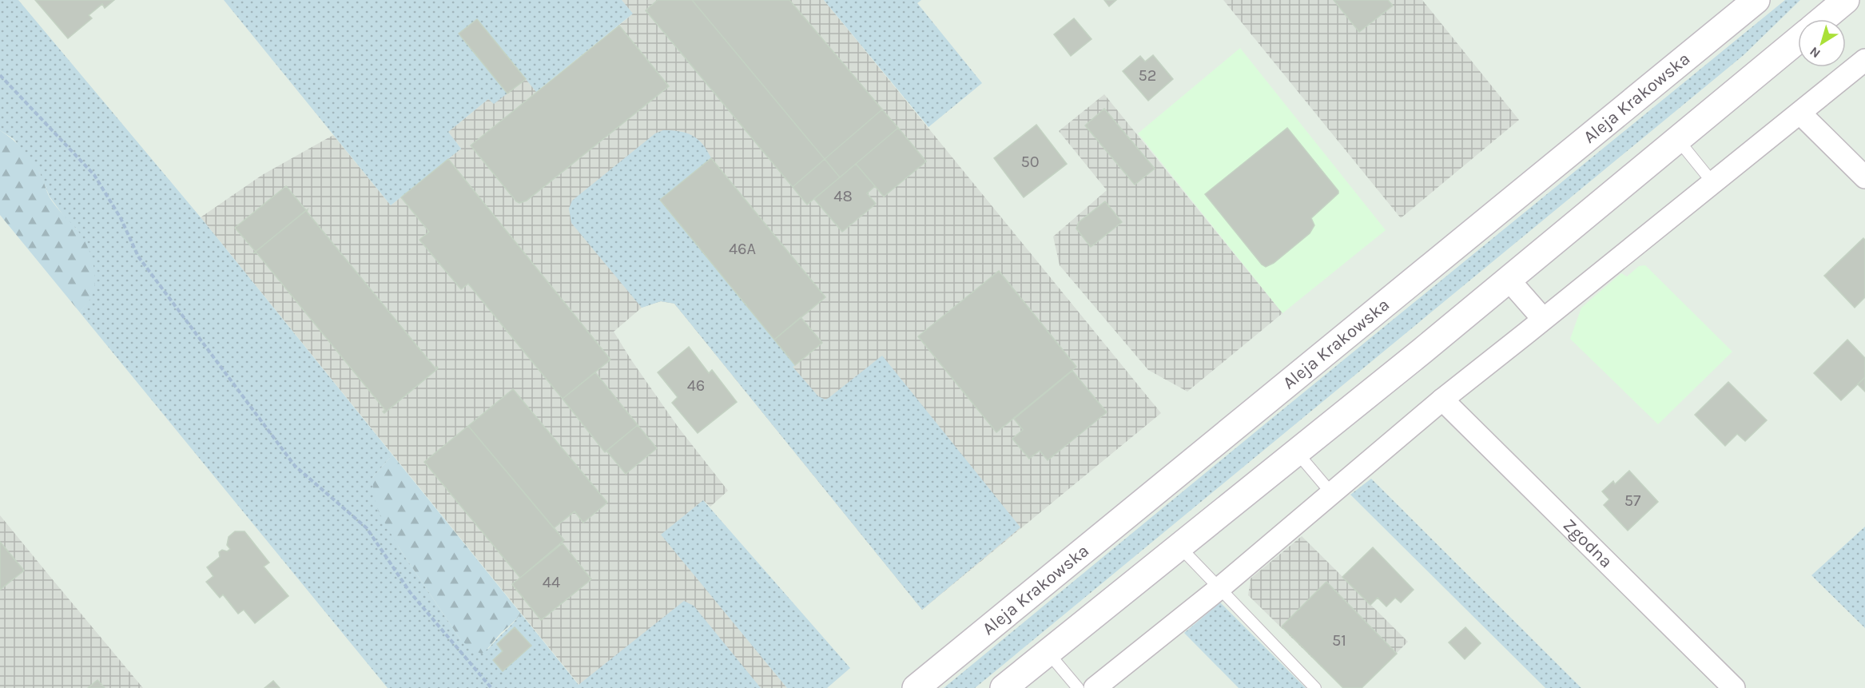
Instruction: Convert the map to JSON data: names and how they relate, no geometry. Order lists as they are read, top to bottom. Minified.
{"streets":{"main road":["Aleja Krakowska"],"street":["Zgodna"]},"house_numbers":["52","50","48","46A","46","57","44","51"],"north":"bottom left"}
